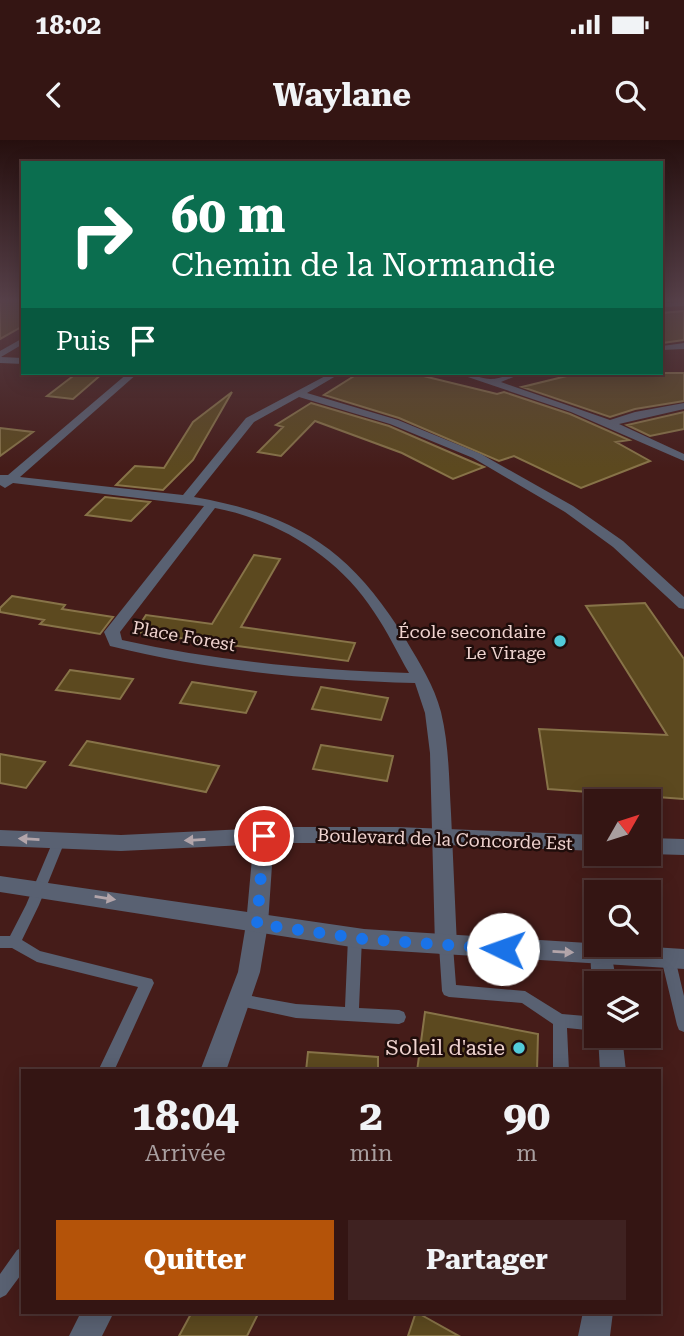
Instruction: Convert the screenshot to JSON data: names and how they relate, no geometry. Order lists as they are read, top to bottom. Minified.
{"streets":{"street":["Place Forest","Boulevard de la Concorde Est"]},"places":["École secondaire Le Virage","Soleil d'asie"],"north":"top right","page":{"status":"18:02","header":"Waylane","turn":["60 m","Chemin de la Normandie"],"then":"Puis","eta":["18:04","Arrivée","2","min","90","m"],"buttons":["Quitter","Partager"]}}
